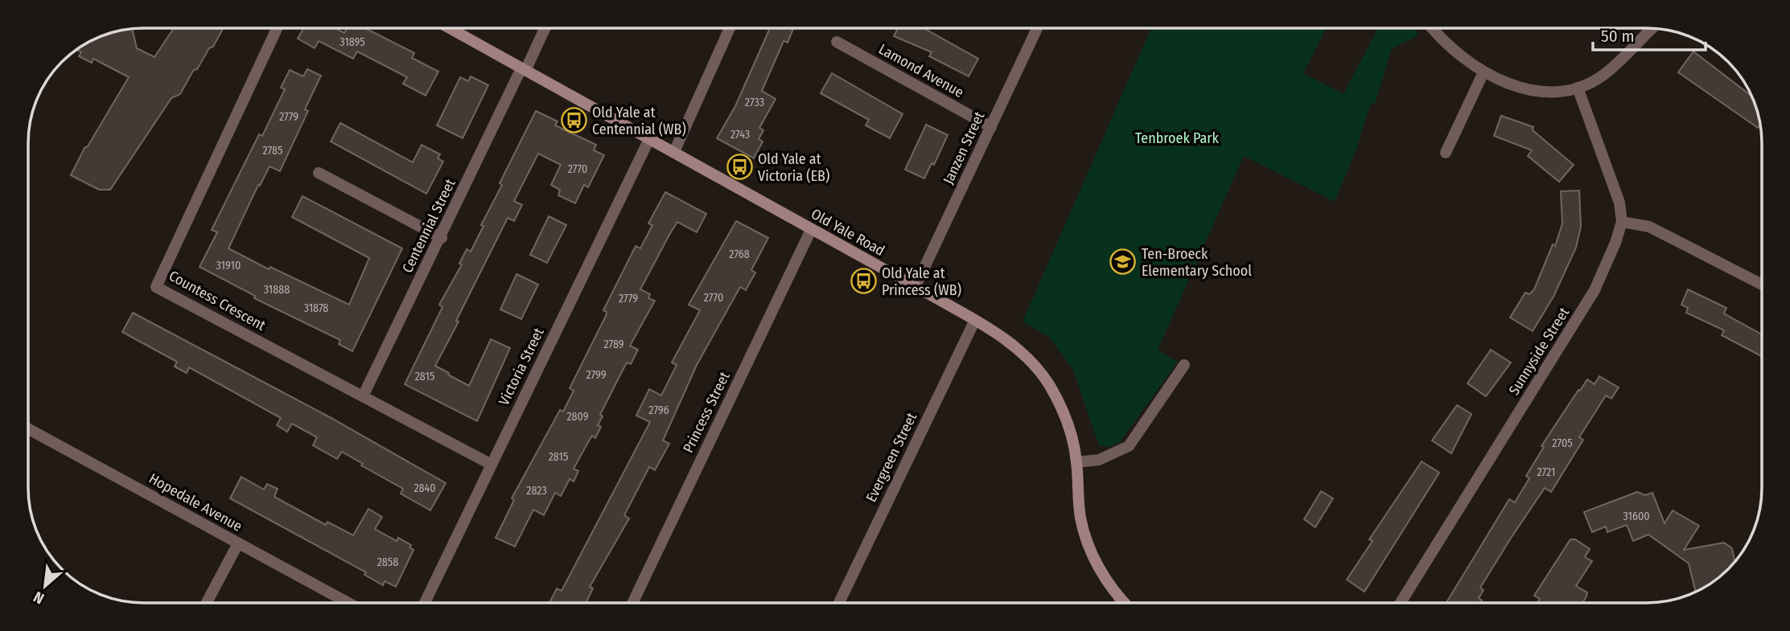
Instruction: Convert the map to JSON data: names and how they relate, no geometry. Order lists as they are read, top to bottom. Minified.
{"streets":{"street":["Lamond Avenue","Janzen Street","Centennial Street","Old Yale Road","Countess Crescent","Sunnyside Street","Victoria Street","Princess Street","Evergreen Street","Hopedale Avenue"]},"crossings":[["Lamond Avenue","Janzen Street"],["Janzen Street","Old Yale Road"],["Centennial Street","Old Yale Road"],["Centennial Street","Countess Crescent"],["Old Yale Road","Victoria Street"],["Old Yale Road","Princess Street"],["Old Yale Road","Evergreen Street"],["Countess Crescent","Victoria Street"]],"parks":["Tenbroek Park"],"places":{"bus stop":["Old Yale at Centennial (WB)","Old Yale at Victoria (EB)","Old Yale at Princess (WB)"],"school or university":["Ten-Broeck Elementary School"]},"house_numbers":["31895","2733","2779","2743","2785","2770","2768","31910","31888","2770","2779","31878","2789","2799","2815","2796","2809","2705","2815","2721","2840","2823","31600","2858"],"scale_bar":"50 m","north":"bottom left"}
